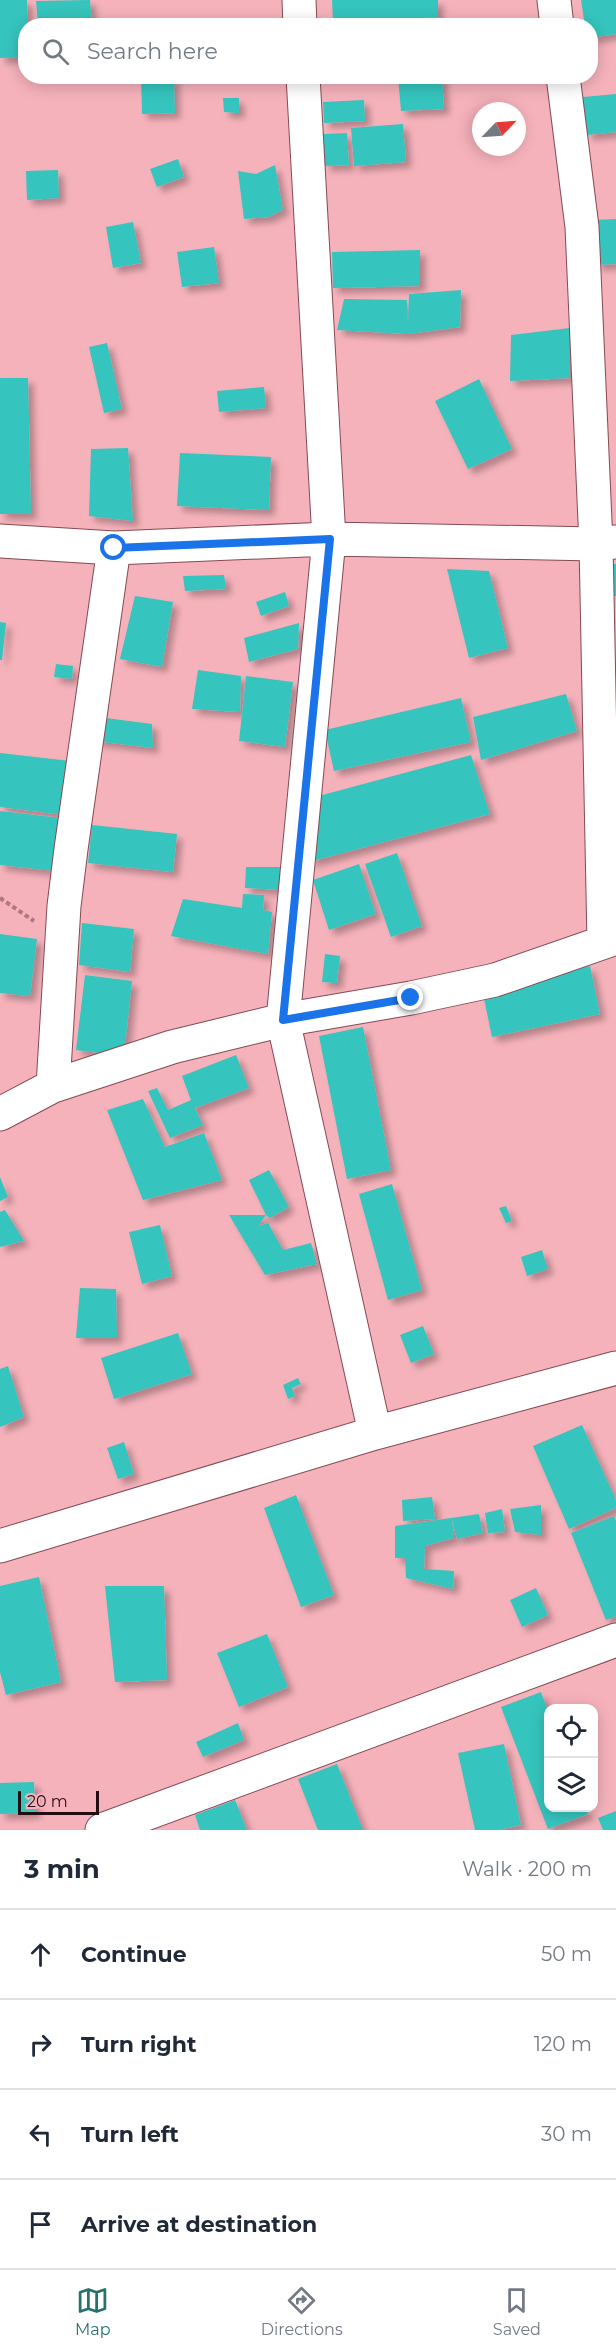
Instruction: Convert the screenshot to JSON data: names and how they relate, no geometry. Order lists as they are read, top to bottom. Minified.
{"scale_bar":"20 m","north":"top right","page":{"search":"Search here","scale":"20 m","heading":["3 min","Walk · 200 m"],"list":[["Continue","50 m"],["Turn right","120 m"],["Turn left","30 m"],"Arrive at destination"],"nav":["Map","Directions","Saved"]}}
